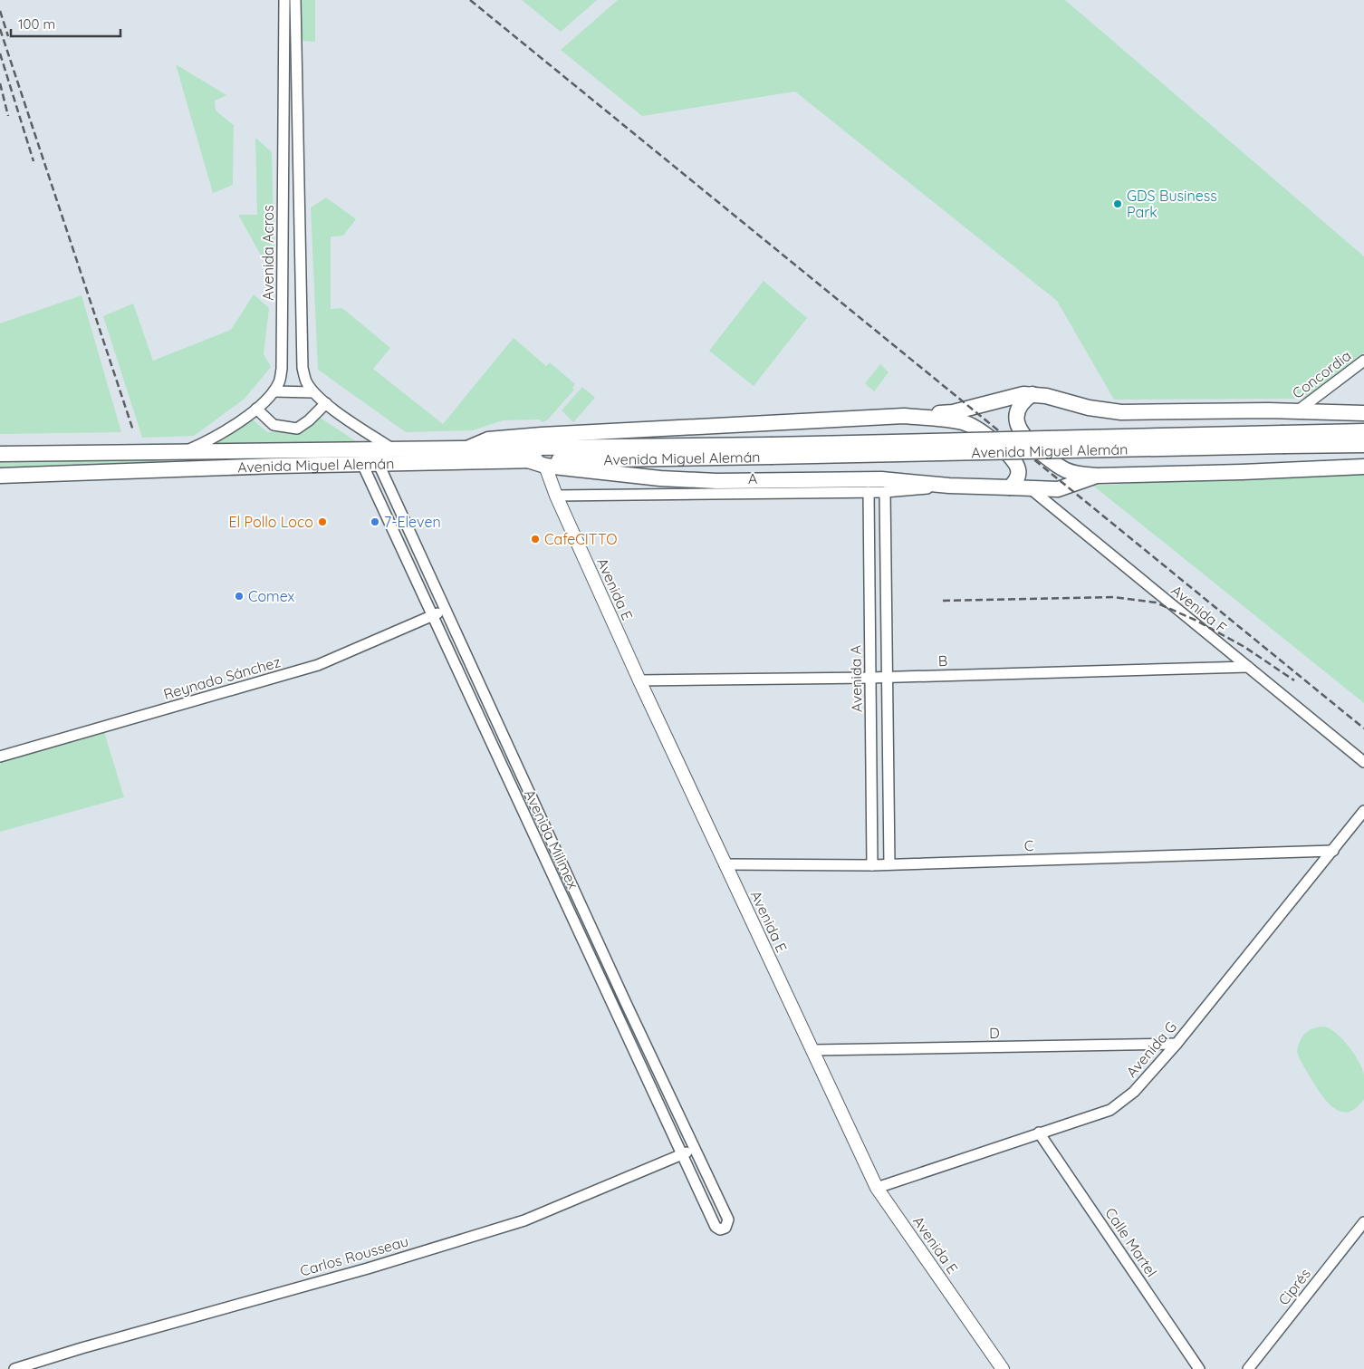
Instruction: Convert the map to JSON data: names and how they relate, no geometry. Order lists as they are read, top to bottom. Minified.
{"streets":{"highway":["Avenida Miguel Alemán"],"main road":["Avenida E"],"street":["Avenida Acros","Concordia","A","Avenida F","B","Reynado Sánchez","Avenida A","Avenida Milimex","C","D","Avenida G","Calle Martel","Carlos Rousseau","Ciprés"]},"crossings":[["Avenida Acros","Avenida Miguel Alemán"],["Avenida Miguel Alemán","Avenida Milimex"],["A","Avenida E"],["A","Avenida A"],["Avenida E","B"],["Avenida E","C"],["Avenida E","D"],["Avenida E","Avenida G"],["Avenida F","B"],["B","Avenida A"],["Reynado Sánchez","Avenida Milimex"],["Avenida A","C"],["Avenida Milimex","Carlos Rousseau"],["C","Avenida G"],["D","Avenida G"],["Avenida G","Calle Martel"]],"places":["GDS Business Park","El Pollo Loco","7-Eleven","CafeCITTO","Comex"],"scale_bar":"100 m"}
